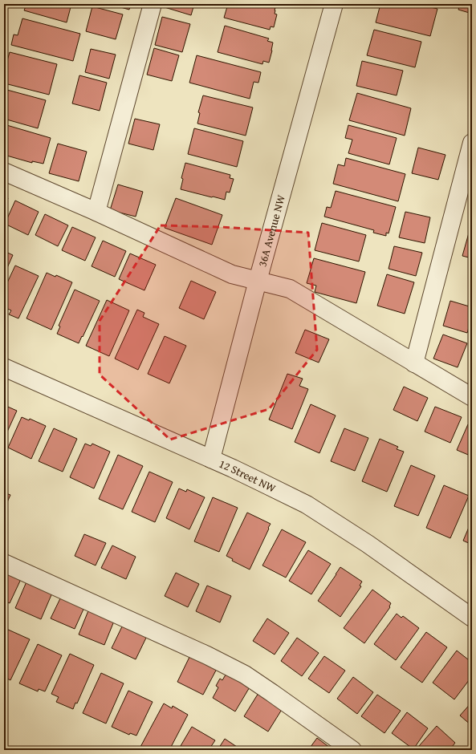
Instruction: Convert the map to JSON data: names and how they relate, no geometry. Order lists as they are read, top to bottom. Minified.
{"streets":{"street":["36A Avenue NW","12 Street NW"]},"crossings":[["36A Avenue NW","12 Street NW"]]}
